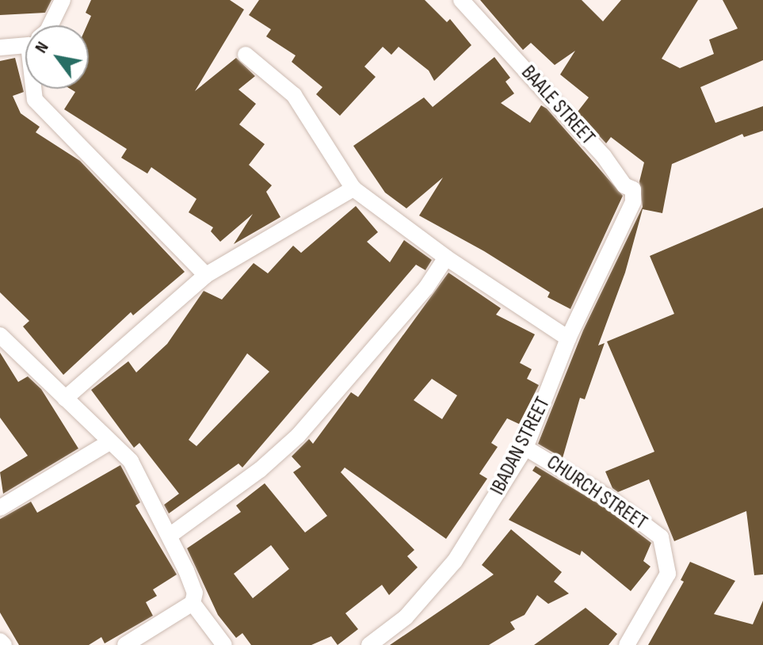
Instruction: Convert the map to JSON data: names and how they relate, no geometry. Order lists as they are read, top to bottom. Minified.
{"streets":{"street":["BAALE STREET","IBADAN STREET","CHURCH STREET"]},"crossings":[["BAALE STREET","IBADAN STREET"],["IBADAN STREET","CHURCH STREET"]],"north":"top left"}
